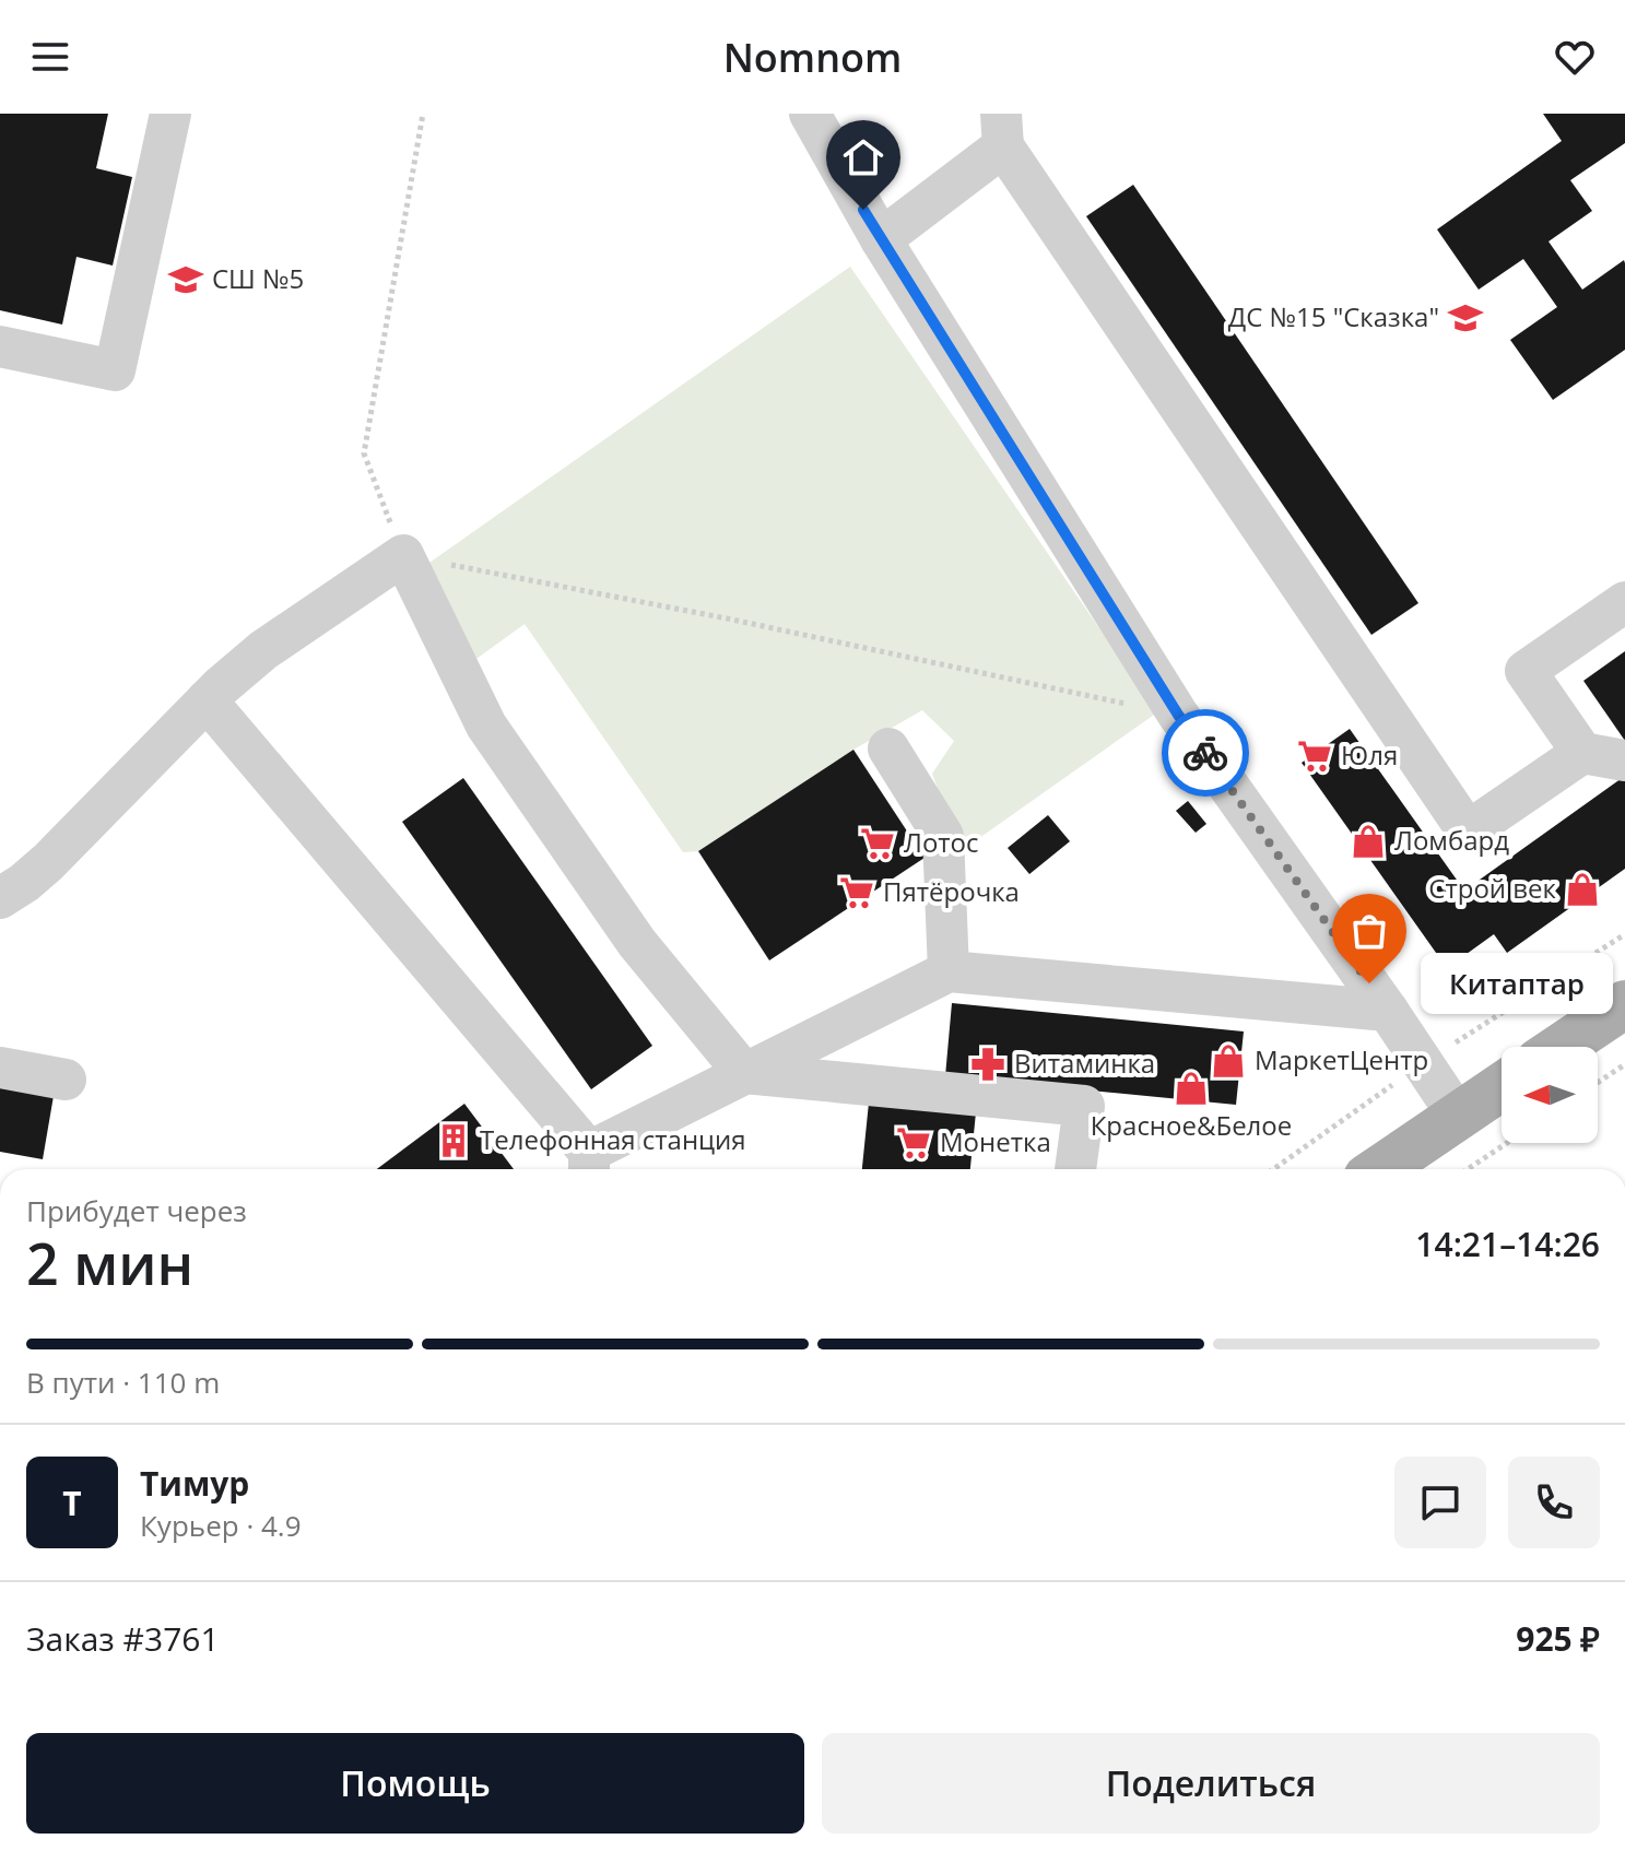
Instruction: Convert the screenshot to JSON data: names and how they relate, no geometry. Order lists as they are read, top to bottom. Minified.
{"places":{"school or university":["СШ №5","ДС №15 \"Сказка\""],"supermarket":["Юля","Лотос","Пятёрочка","Монетка"],"shop":["Ломбард","Строй век","МаркетЦентр","Красное&Белое"],"other":["Китаптар"],"pharmacy":["Витаминка"],"building":["Телефонная станция"]},"north":"left","page":{"header":"Nomnom","bubble":"Китаптар","heading":["2 мин","Прибудет через","14:21–14:26"],"panel":["Тимур","Курьер · 4.9","Заказ #3761","925 ₽"],"bar":"В пути · 110 m","round":"Т","buttons":["Помощь","Поделиться"]}}
